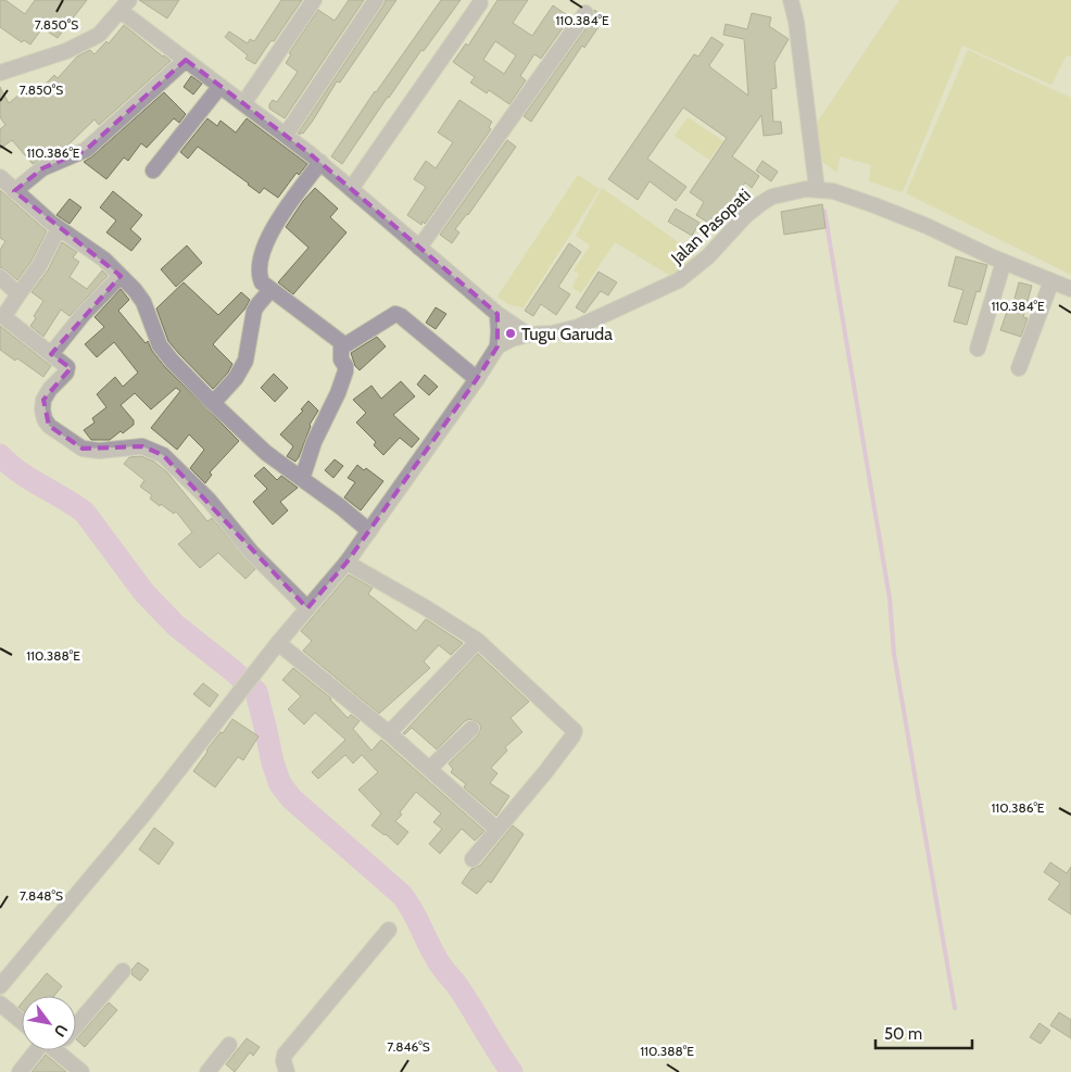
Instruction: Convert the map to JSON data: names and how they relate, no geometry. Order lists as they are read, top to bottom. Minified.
{"streets":{"street":["Jalan Pasopati"]},"places":["Tugu Garuda"],"scale_bar":"50 m","north":"bottom right","coordinates":["110.384°E","7.850°S","110.386°E","110.388°E","7.848°S","7.846°S"]}
